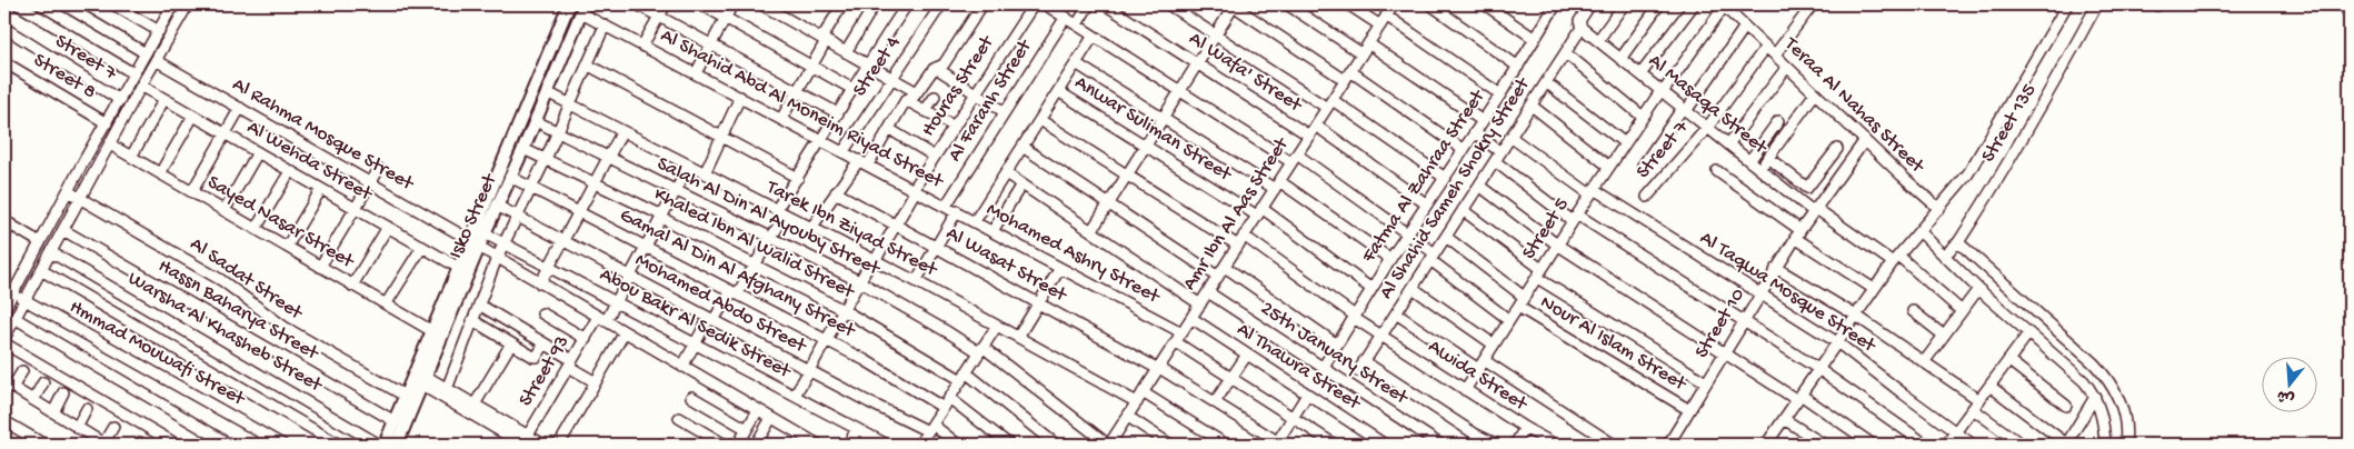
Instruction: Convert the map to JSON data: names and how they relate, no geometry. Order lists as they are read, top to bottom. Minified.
{"streets":{"main road":["Isko Street"],"street":["Street 7","Street 4","Al Wafa' Street","Street 8","Houras Street","Al Faranh Street","Al Masaqa Street","Teraa Al Nahas Street","Al Shahid Abd Al Moneim Riyad Street","Street 135","Anwar Suliman Street","Al Rahma Mosque Street","Al Wehda Street","Fatma Al Zahraa Street","Al Shahid Sameh Shokry Street","Amr Ibn Al Aas Street","Salah Al Din Al Ayouby Street","Sayed Nasar Street","Tarek Ibn Ziyad Street","Street 5","Khaled Ibn Al Walid Street","Mohamed Ashry Street","Al Wasat Street","Gamal Al Din Al Afghany Street","Al Sadat Street","Al Taqwa Mosque Street","Mohamed Abdo Street","Hassn Baharya Street","Abou Bakr Al Sedik Street","Street 10","Warsha Al Khasheb Street","Nour Al Islam Street","Hmmad Mouwafi Street","25th January Street","Al Thawra Street","Street 93","Awida Street"]},"crossings":[["Street 7","Al Masaqa Street"],["Street 7","Teraa Al Nahas Street"],["Street 4","Al Shahid Abd Al Moneim Riyad Street"],["Al Wafa' Street","Amr Ibn Al Aas Street"],["Houras Street","Al Shahid Abd Al Moneim Riyad Street"],["Houras Street","Salah Al Din Al Ayouby Street"],["Houras Street","Tarek Ibn Ziyad Street"],["Houras Street","Khaled Ibn Al Walid Street"],["Houras Street","Al Wasat Street"],["Houras Street","Gamal Al Din Al Afghany Street"],["Houras Street","Mohamed Abdo Street"],["Houras Street","Abou Bakr Al Sedik Street"],["Al Faranh Street","Al Shahid Abd Al Moneim Riyad Street"],["Al Faranh Street","Mohamed Ashry Street"],["Al Masaqa Street","Al Shahid Sameh Shokry Street"],["Al Masaqa Street","Street 5"],["Al Masaqa Street","Street 10"],["Teraa Al Nahas Street","Street 5"],["Teraa Al Nahas Street","Street 10"],["Al Shahid Abd Al Moneim Riyad Street","Isko Street"],["Al Shahid Abd Al Moneim Riyad Street","Mohamed Ashry Street"],["Anwar Suliman Street","Fatma Al Zahraa Street"],["Anwar Suliman Street","Amr Ibn Al Aas Street"],["Al Rahma Mosque Street","Isko Street"],["Al Rahma Mosque Street","Street 93"],["Al Wehda Street","Isko Street"],["Fatma Al Zahraa Street","25th January Street"],["Fatma Al Zahraa Street","Awida Street"],["Al Shahid Sameh Shokry Street","Al Taqwa Mosque Street"],["Al Shahid Sameh Shokry Street","Awida Street"],["Amr Ibn Al Aas Street","Salah Al Din Al Ayouby Street"],["Amr Ibn Al Aas Street","Tarek Ibn Ziyad Street"],["Amr Ibn Al Aas Street","Mohamed Ashry Street"],["Amr Ibn Al Aas Street","Al Wasat Street"],["Amr Ibn Al Aas Street","25th January Street"],["Amr Ibn Al Aas Street","Al Thawra Street"],["Amr Ibn Al Aas Street","Awida Street"],["Isko Street","Salah Al Din Al Ayouby Street"],["Isko Street","Sayed Nasar Street"],["Isko Street","Tarek Ibn Ziyad Street"],["Isko Street","Khaled Ibn Al Walid Street"],["Isko Street","Gamal Al Din Al Afghany Street"],["Isko Street","Al Sadat Street"],["Isko Street","Mohamed Abdo Street"],["Isko Street","Hassn Baharya Street"],["Isko Street","Abou Bakr Al Sedik Street"],["Salah Al Din Al Ayouby Street","Street 93"],["Tarek Ibn Ziyad Street","Street 93"],["Street 5","Al Taqwa Mosque Street"],["Street 5","Nour Al Islam Street"],["Street 5","Awida Street"],["Khaled Ibn Al Walid Street","Street 93"],["Gamal Al Din Al Afghany Street","Street 93"],["Al Taqwa Mosque Street","Street 10"],["Mohamed Abdo Street","Street 93"],["Abou Bakr Al Sedik Street","Street 93"],["Street 10","Nour Al Islam Street"]],"north":"bottom"}
